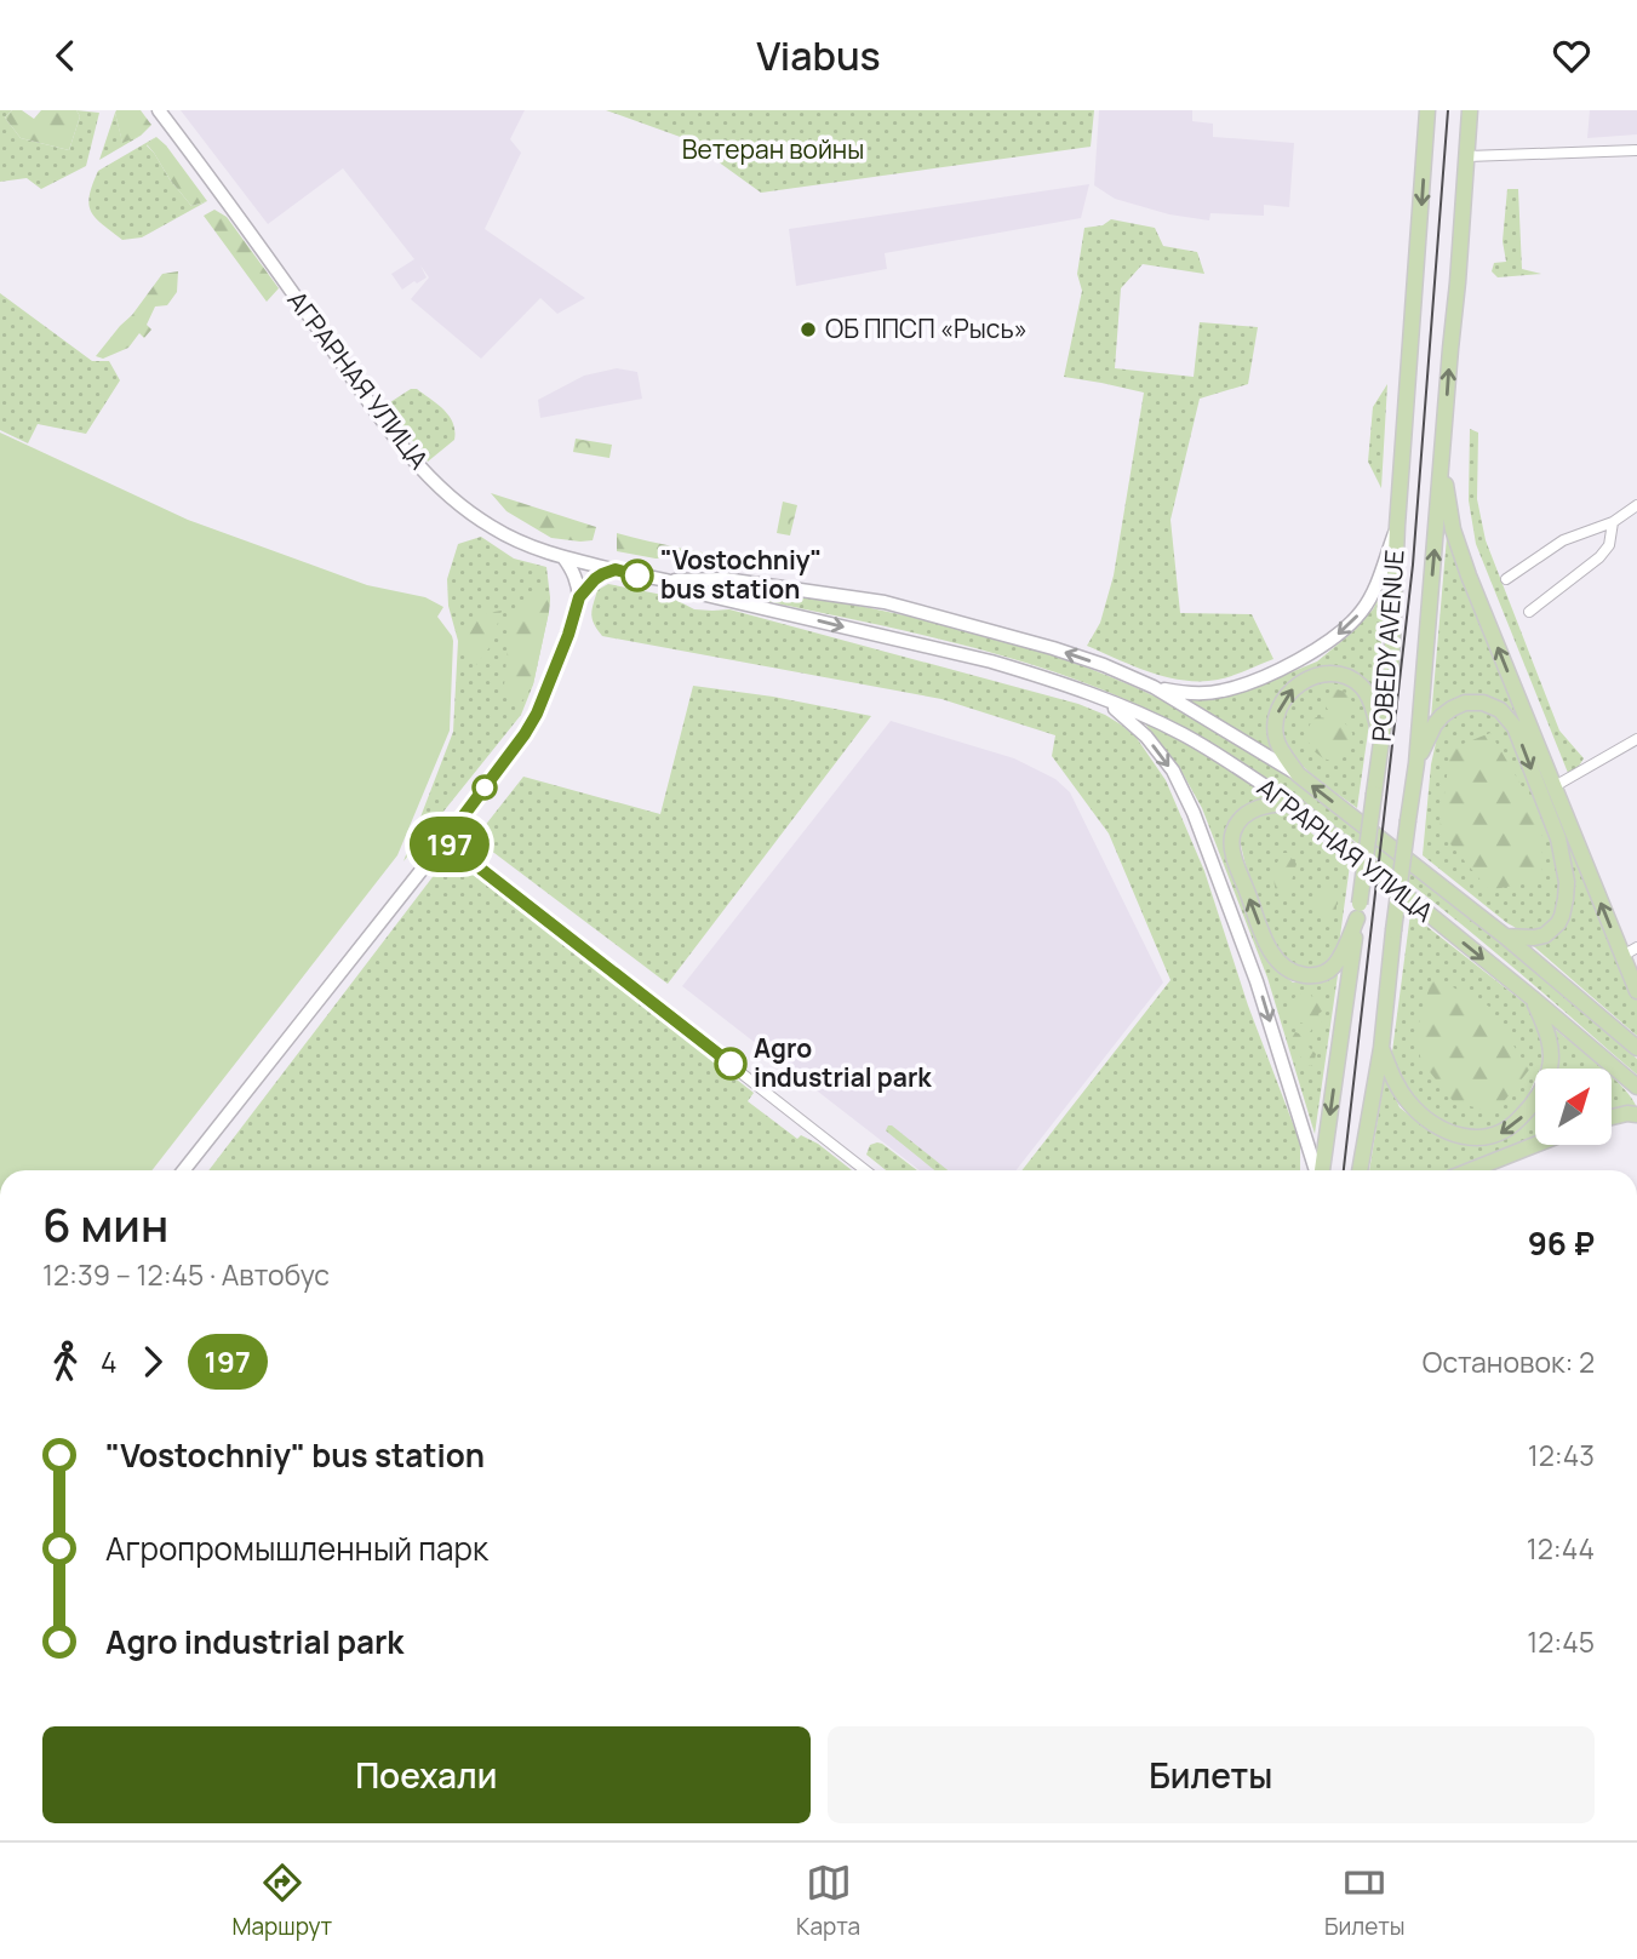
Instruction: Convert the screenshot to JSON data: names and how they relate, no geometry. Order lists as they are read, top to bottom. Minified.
{"streets":{"main road":["АГРАРНАЯ УЛИЦА","POBEDY AVENUE"]},"parks":["Ветеран войны"],"places":["ОБ ППСП «Рысь»","\"Vostochniy\" bus station","Agro industrial park"],"lines":["bus line 197"],"north":"top right","page":{"header":"Viabus","on_map":"197","heading":["6 мин","12:39 – 12:45 · Автобус","96 ₽"],"legs":["4","197","Остановок: 2"],"list":[{"name":"\"Vostochniy\" bus station","value":"12:43"},{"name":"Агропромышленный парк","value":"12:44"},{"name":"Agro industrial park","value":"12:45"}],"buttons":["Поехали","Билеты"],"tabs":["Маршрут","Карта","Билеты"]}}
